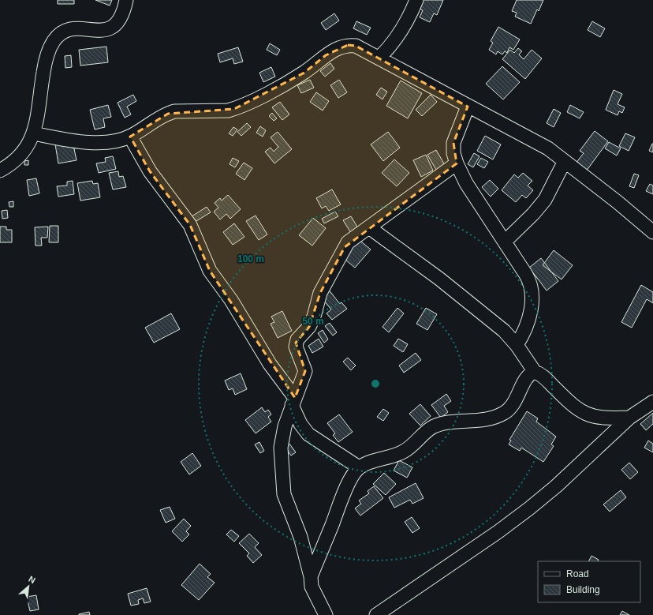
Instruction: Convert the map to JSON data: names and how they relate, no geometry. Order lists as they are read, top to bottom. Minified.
{"legend":["Road","Building"],"north":"top right","rings":["100 m","50 m"]}
